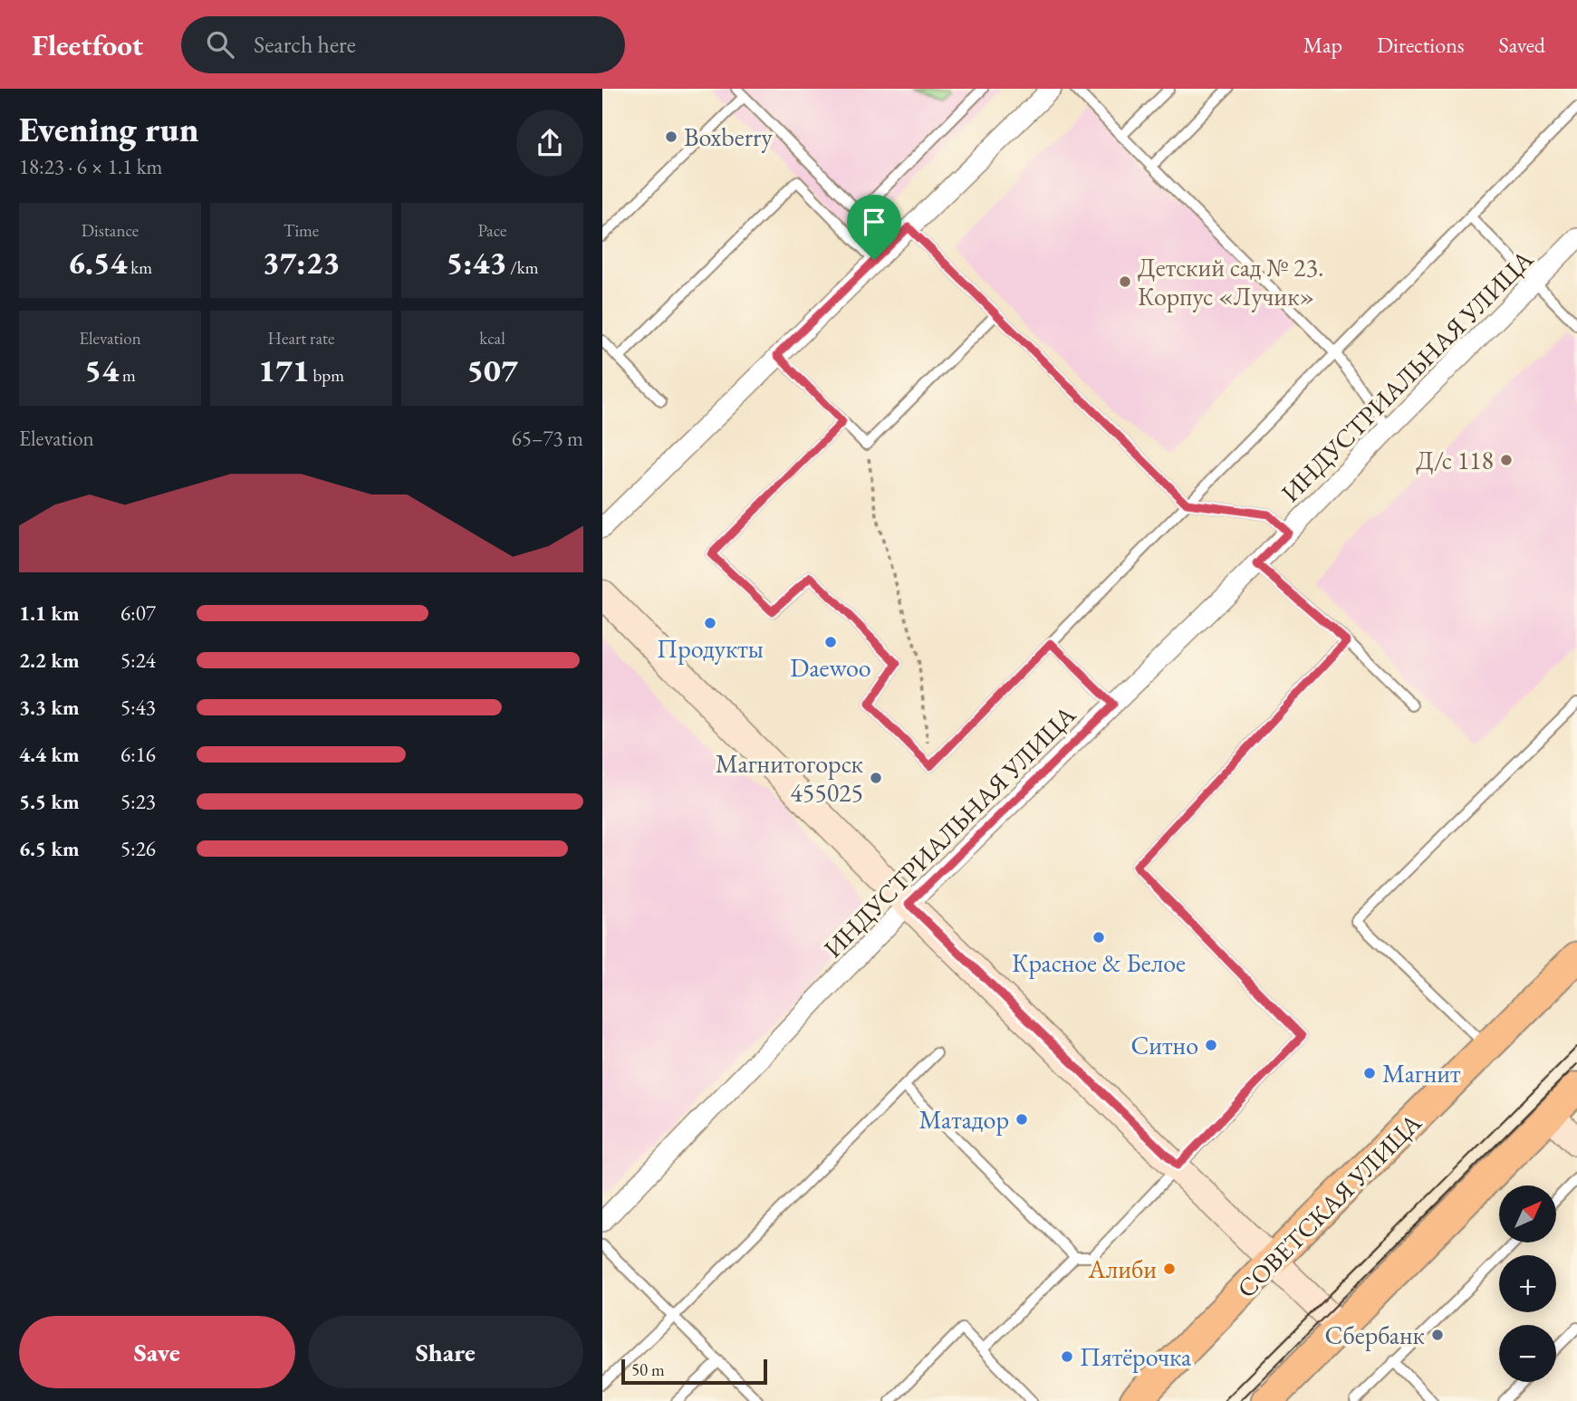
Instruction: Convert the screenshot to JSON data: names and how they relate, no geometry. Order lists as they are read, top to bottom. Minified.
{"streets":{"main road":["СОВЕТСКАЯ УЛИЦА"],"street":["ИНДУСТРИАЛЬНАЯ УЛИЦА"]},"places":["Boxberry","Детский сад № 23. Корпус «Лучик»","Д/с 118","Продукты","Daewoo","Магнитогорск 455025","Красное & Белое","Ситно","Магнит","Матадор","Алиби","Сбербанк","Пятёрочка"],"scale_bar":"50 m","north":"top right","page":{"header":"Fleetfoot","search":"Search here","nav":["Map","Directions","Saved"],"heading":["Evening run","18:23 · 6 × 1.1 km"],"stats":[["Distance","6.54 km"],["Time","37:23"],["Pace","5:43 /km"],["Elevation","54 m"],["Heart rate","171 bpm"],["kcal","507"]],"chart":["Elevation","65–73 m"],"list":[{"name":"1.1 km","note":"6:07"},{"name":"2.2 km","note":"5:24"},{"name":"3.3 km","note":"5:43"},{"name":"4.4 km","note":"6:16"},{"name":"5.5 km","note":"5:23"},{"name":"6.5 km","note":"5:26"}],"map_buttons":["+","−"],"buttons":["Save","Share"],"scale":"50 m"}}
